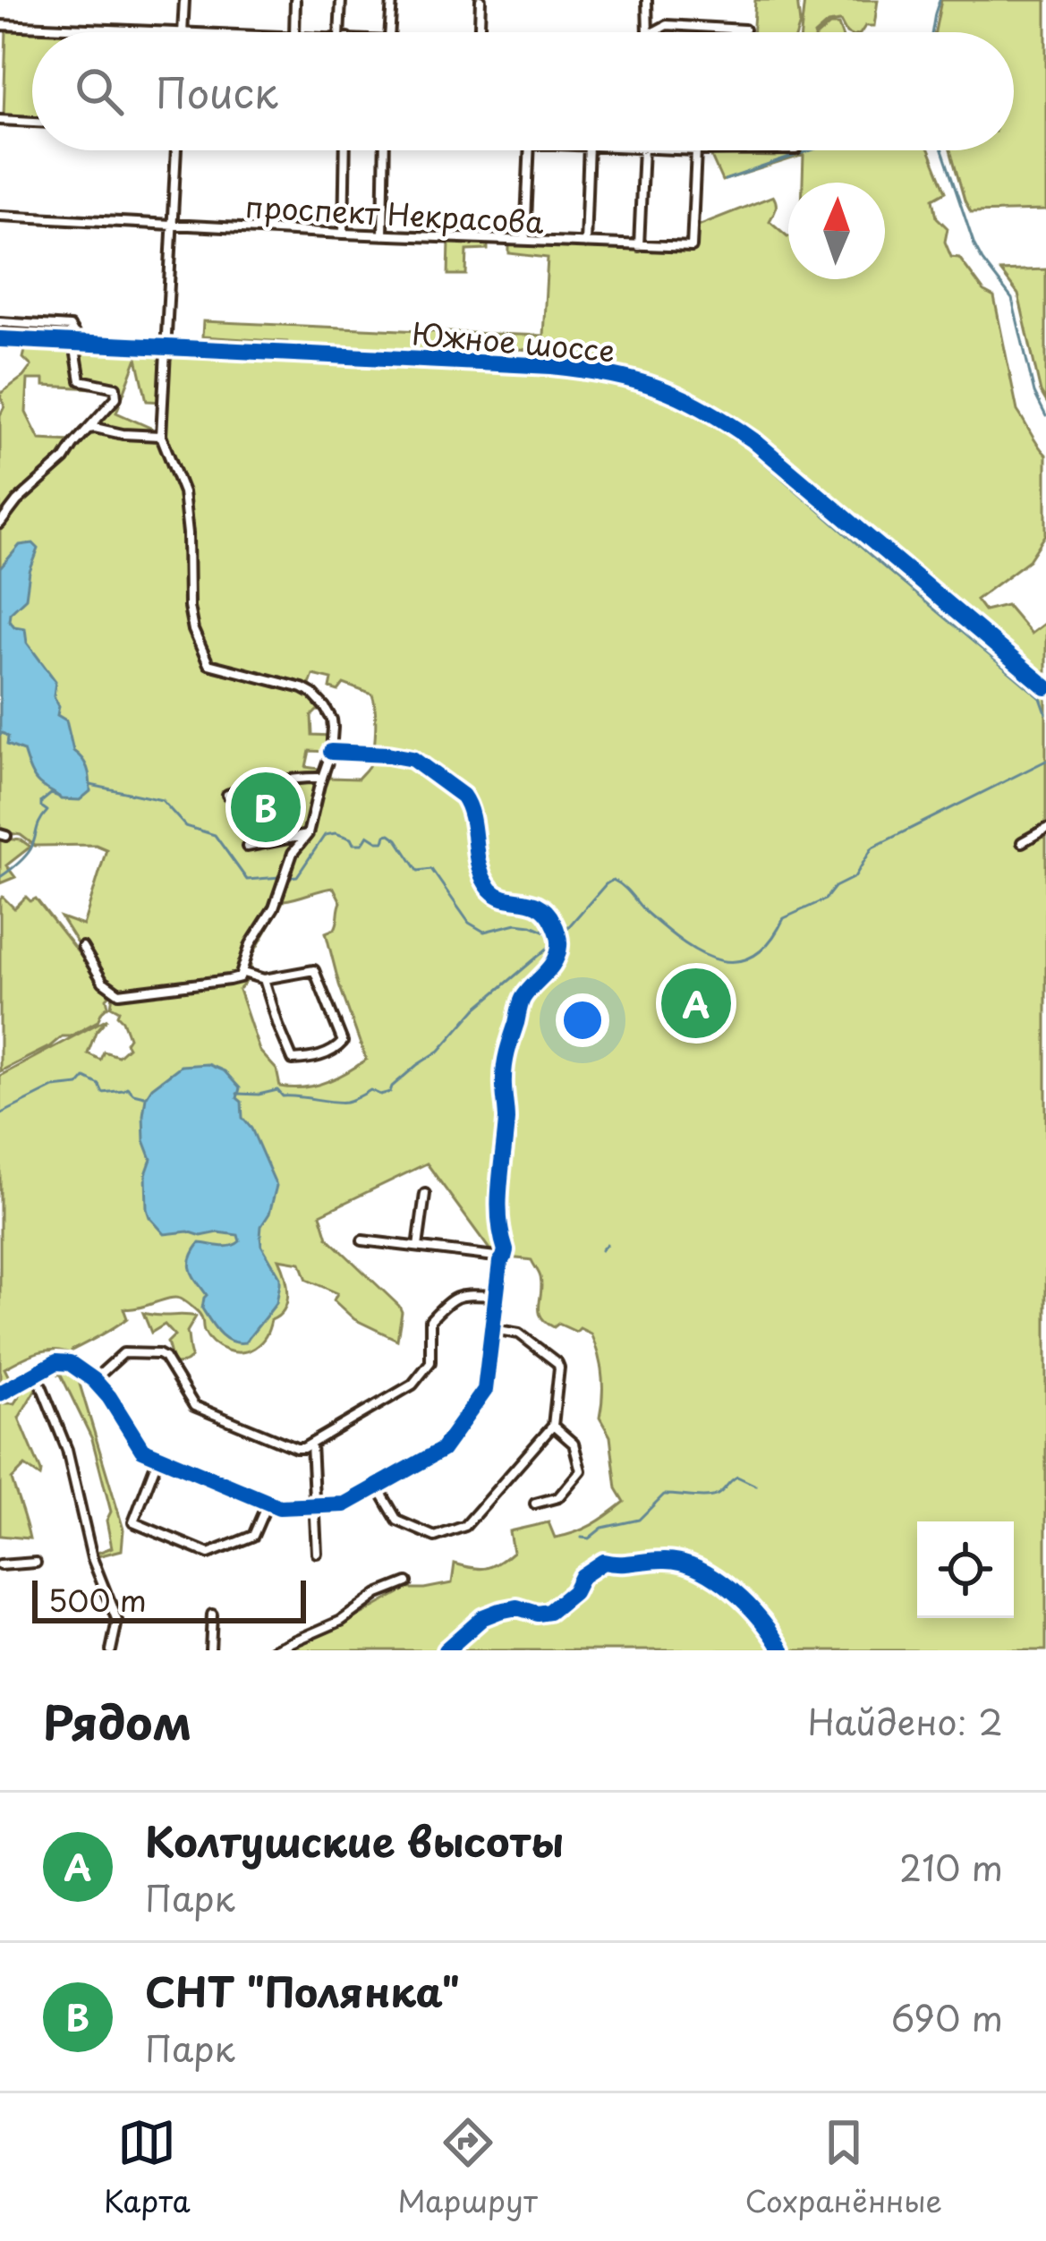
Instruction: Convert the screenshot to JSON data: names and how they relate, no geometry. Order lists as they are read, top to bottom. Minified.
{"streets":{"street":["проспект Некрасова","Южное шоссе"]},"scale_bar":"500 m","north":"top","page":{"search":"Поиск","pins":["B","A"],"scale":"500 m","heading":["Рядом","Найдено: 2"],"list":[{"mark":"A","name":"Колтушские высоты","note":"Парк","value":"210 m"},{"mark":"B","name":"СНТ \"Полянка\"","note":"Парк","value":"690 m"}],"nav":["Карта","Маршрут","Сохранённые"]}}
